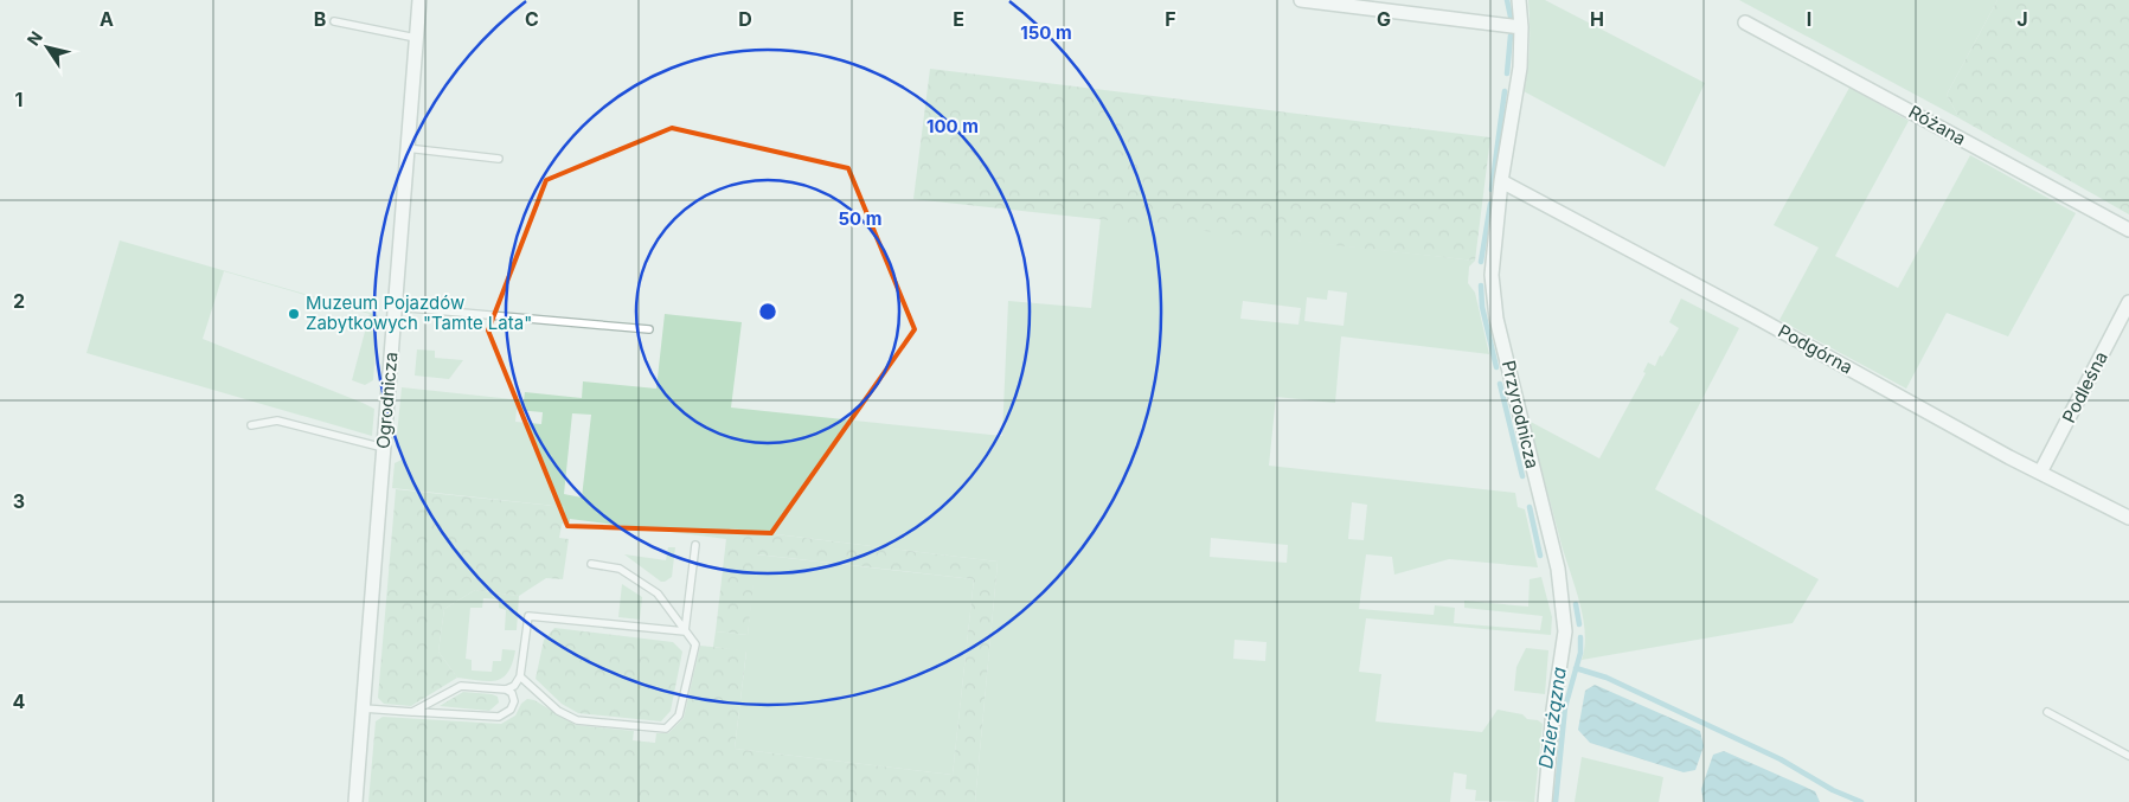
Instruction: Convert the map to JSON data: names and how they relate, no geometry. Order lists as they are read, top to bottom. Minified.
{"streets":{"street":["Różana","Podgórna","Podleśna","Ogrodnicza","Przyrodnicza"]},"crossings":[["Podgórna","Podleśna"],["Podgórna","Przyrodnicza"]],"water":["Dzierżązna"],"places":["Muzeum Pojazdów Zabytkowych \"Tamte Lata\""],"north":"top left","grid":{"columns":["A","B","C","D","E","F","G","H","I","J"],"rows":["1","2","3","4"]},"rings":["150 m","100 m","50 m"]}
